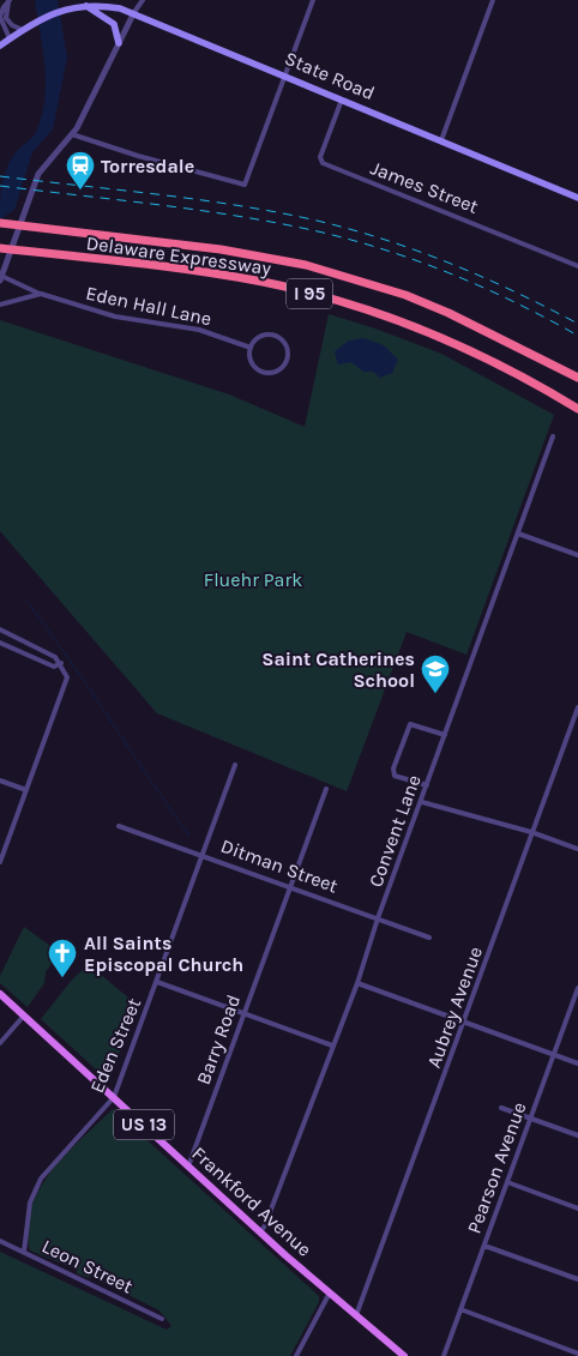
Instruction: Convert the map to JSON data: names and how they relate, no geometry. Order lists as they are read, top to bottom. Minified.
{"streets":{"highway":["Delaware Expressway","I 95"],"main road":["State Road","US 13","Frankford Avenue"],"street":["James Street","Eden Hall Lane","Convent Lane","Ditman Street","Aubrey Avenue","Barry Road","Eden Street","Pearson Avenue","Leon Street"]},"crossings":[["State Road","James Street"],["Convent Lane","Ditman Street"],["Convent Lane","Frankford Avenue"],["Ditman Street","Barry Road"],["Ditman Street","Eden Street"],["Aubrey Avenue","Frankford Avenue"],["Barry Road","Frankford Avenue"],["Eden Street","Frankford Avenue"],["Eden Street","Leon Street"]],"parks":["Fluehr Park"],"places":{"station":["Torresdale"],"school or university":["Saint Catherines School"],"church":["All Saints Episcopal Church"]}}
